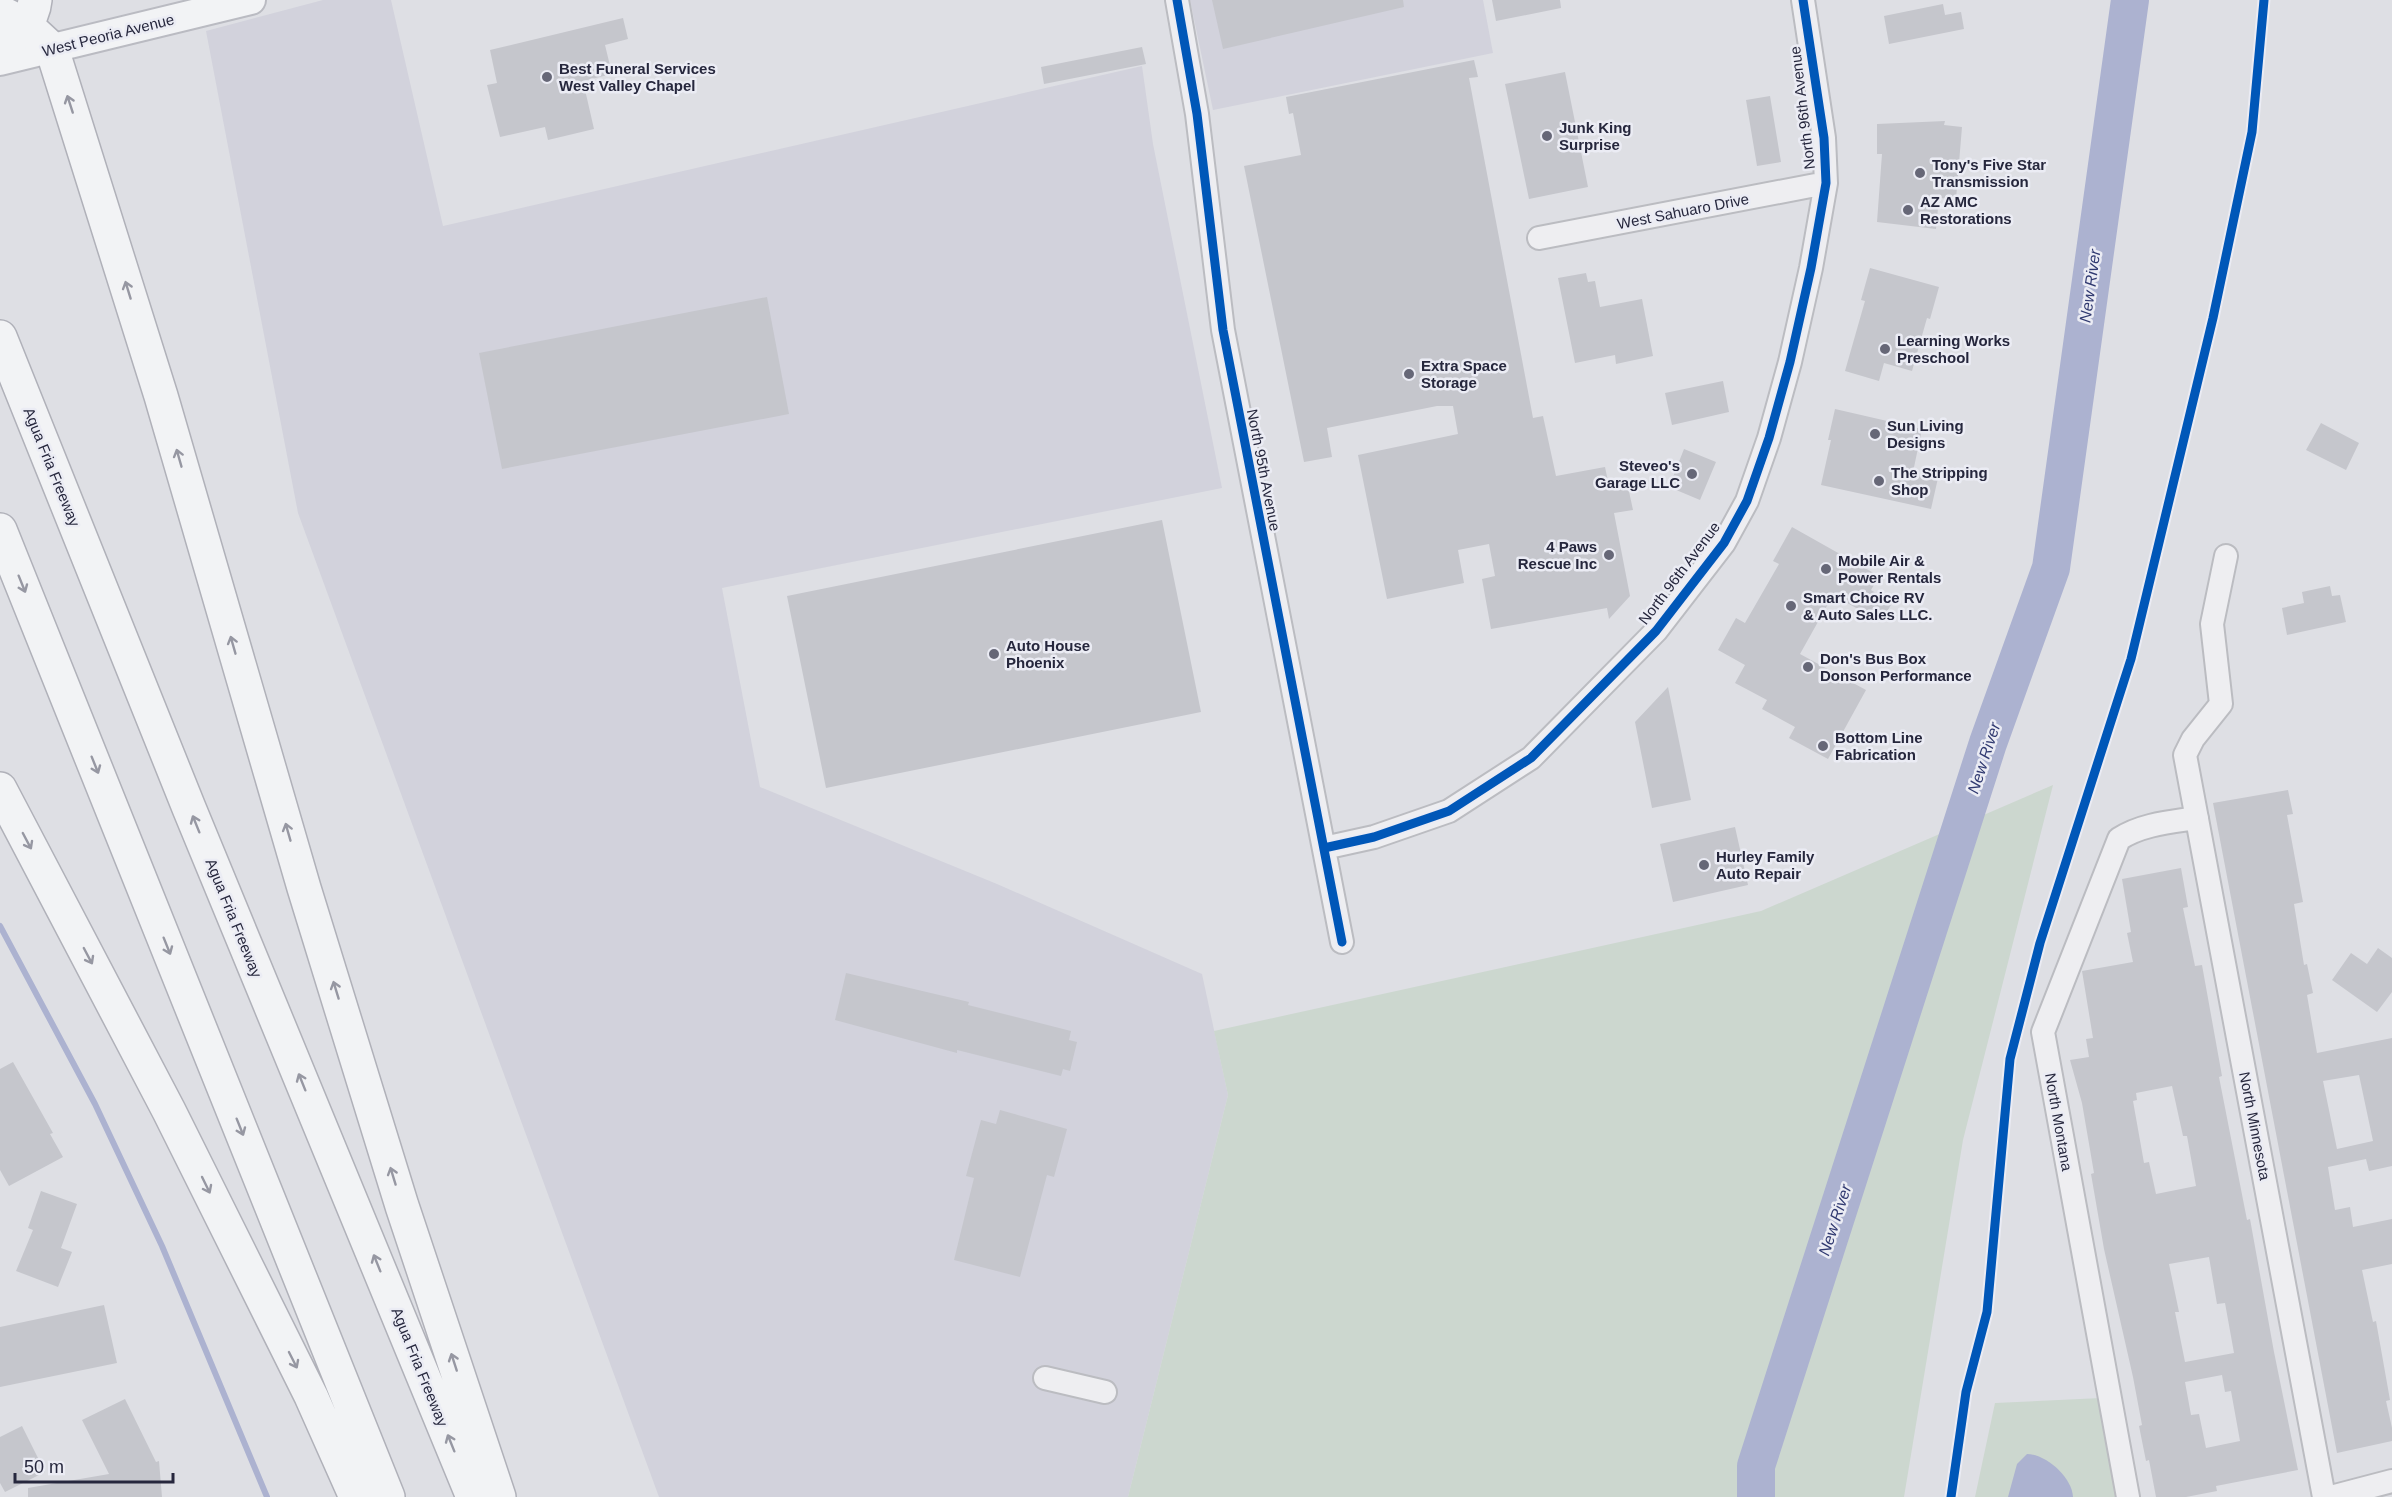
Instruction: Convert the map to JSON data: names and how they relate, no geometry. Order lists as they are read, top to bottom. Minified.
{"streets":{"highway":["Agua Fria Freeway"],"main road":["West Peoria Avenue"],"street":["North 96th Avenue","West Sahuaro Drive","North 95th Avenue","North Montana","North Minnesota"]},"crossings":[["North 96th Avenue","West Sahuaro Drive"],["North 96th Avenue","North 95th Avenue"],["North Montana","North Minnesota"]],"water":["New River"],"places":["Best Funeral Services West Valley Chapel","Junk King Surprise","Tony's Five Star Transmission","AZ AMC Restorations","Learning Works Preschool","Extra Space Storage","Sun Living Designs","Steveo's Garage LLC","The Stripping Shop","4 Paws Rescue Inc","Mobile Air & Power Rentals","Smart Choice RV & Auto Sales LLC.","Auto House Phoenix","Don's Bus Box Donson Performance","Bottom Line Fabrication","Hurley Family Auto Repair"],"scale_bar":"50 m"}
